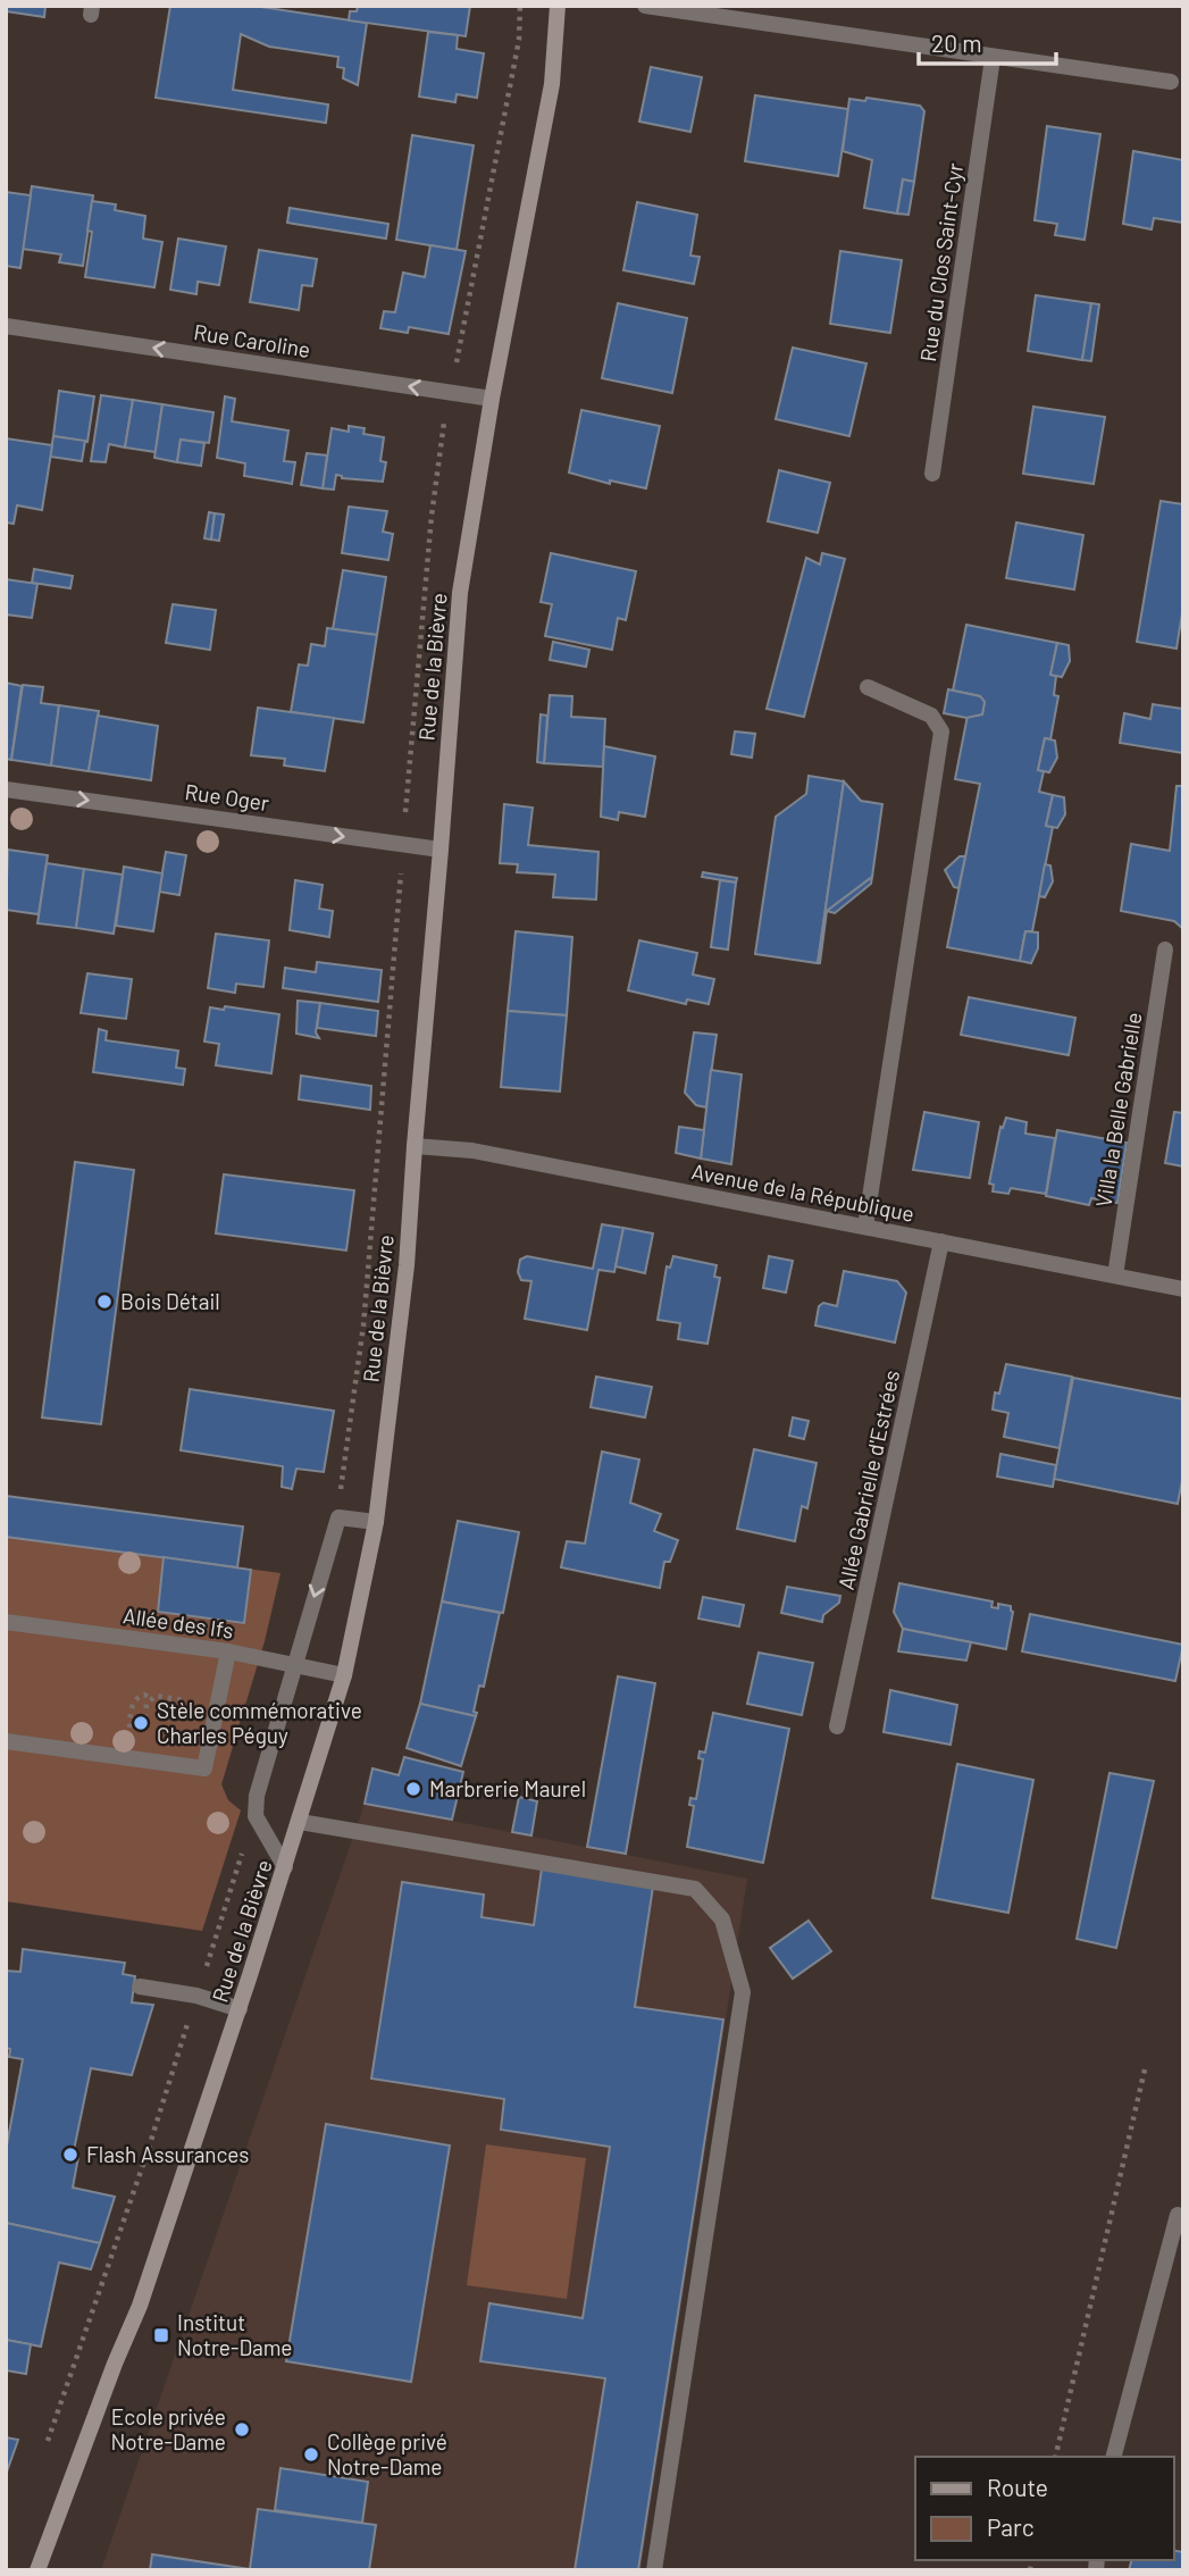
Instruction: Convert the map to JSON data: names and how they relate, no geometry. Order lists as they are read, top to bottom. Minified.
{"streets":{"main road":["Rue de la Bièvre"],"street":["Rue du Clos Saint-Cyr","Rue Caroline","Rue Oger","Villa la Belle Gabrielle","Avenue de la République","Allée Gabrielle d'Estrées","Allée des Ifs"]},"crossings":[["Rue Caroline","Rue de la Bièvre"],["Rue de la Bièvre","Rue Oger"],["Rue de la Bièvre","Avenue de la République"],["Rue de la Bièvre","Allée des Ifs"],["Villa la Belle Gabrielle","Avenue de la République"],["Avenue de la République","Allée Gabrielle d'Estrées"]],"one_way":["Rue Caroline","Rue Oger"],"places":{"other":["Bois Détail","Stèle commémorative Charles Péguy","Marbrerie Maurel","Flash Assurances","Ecole privée Notre-Dame","Collège privé Notre-Dame"],"transit":["Institut Notre-Dame"]},"legend":["Route","Parc"],"scale_bar":"20 m"}
